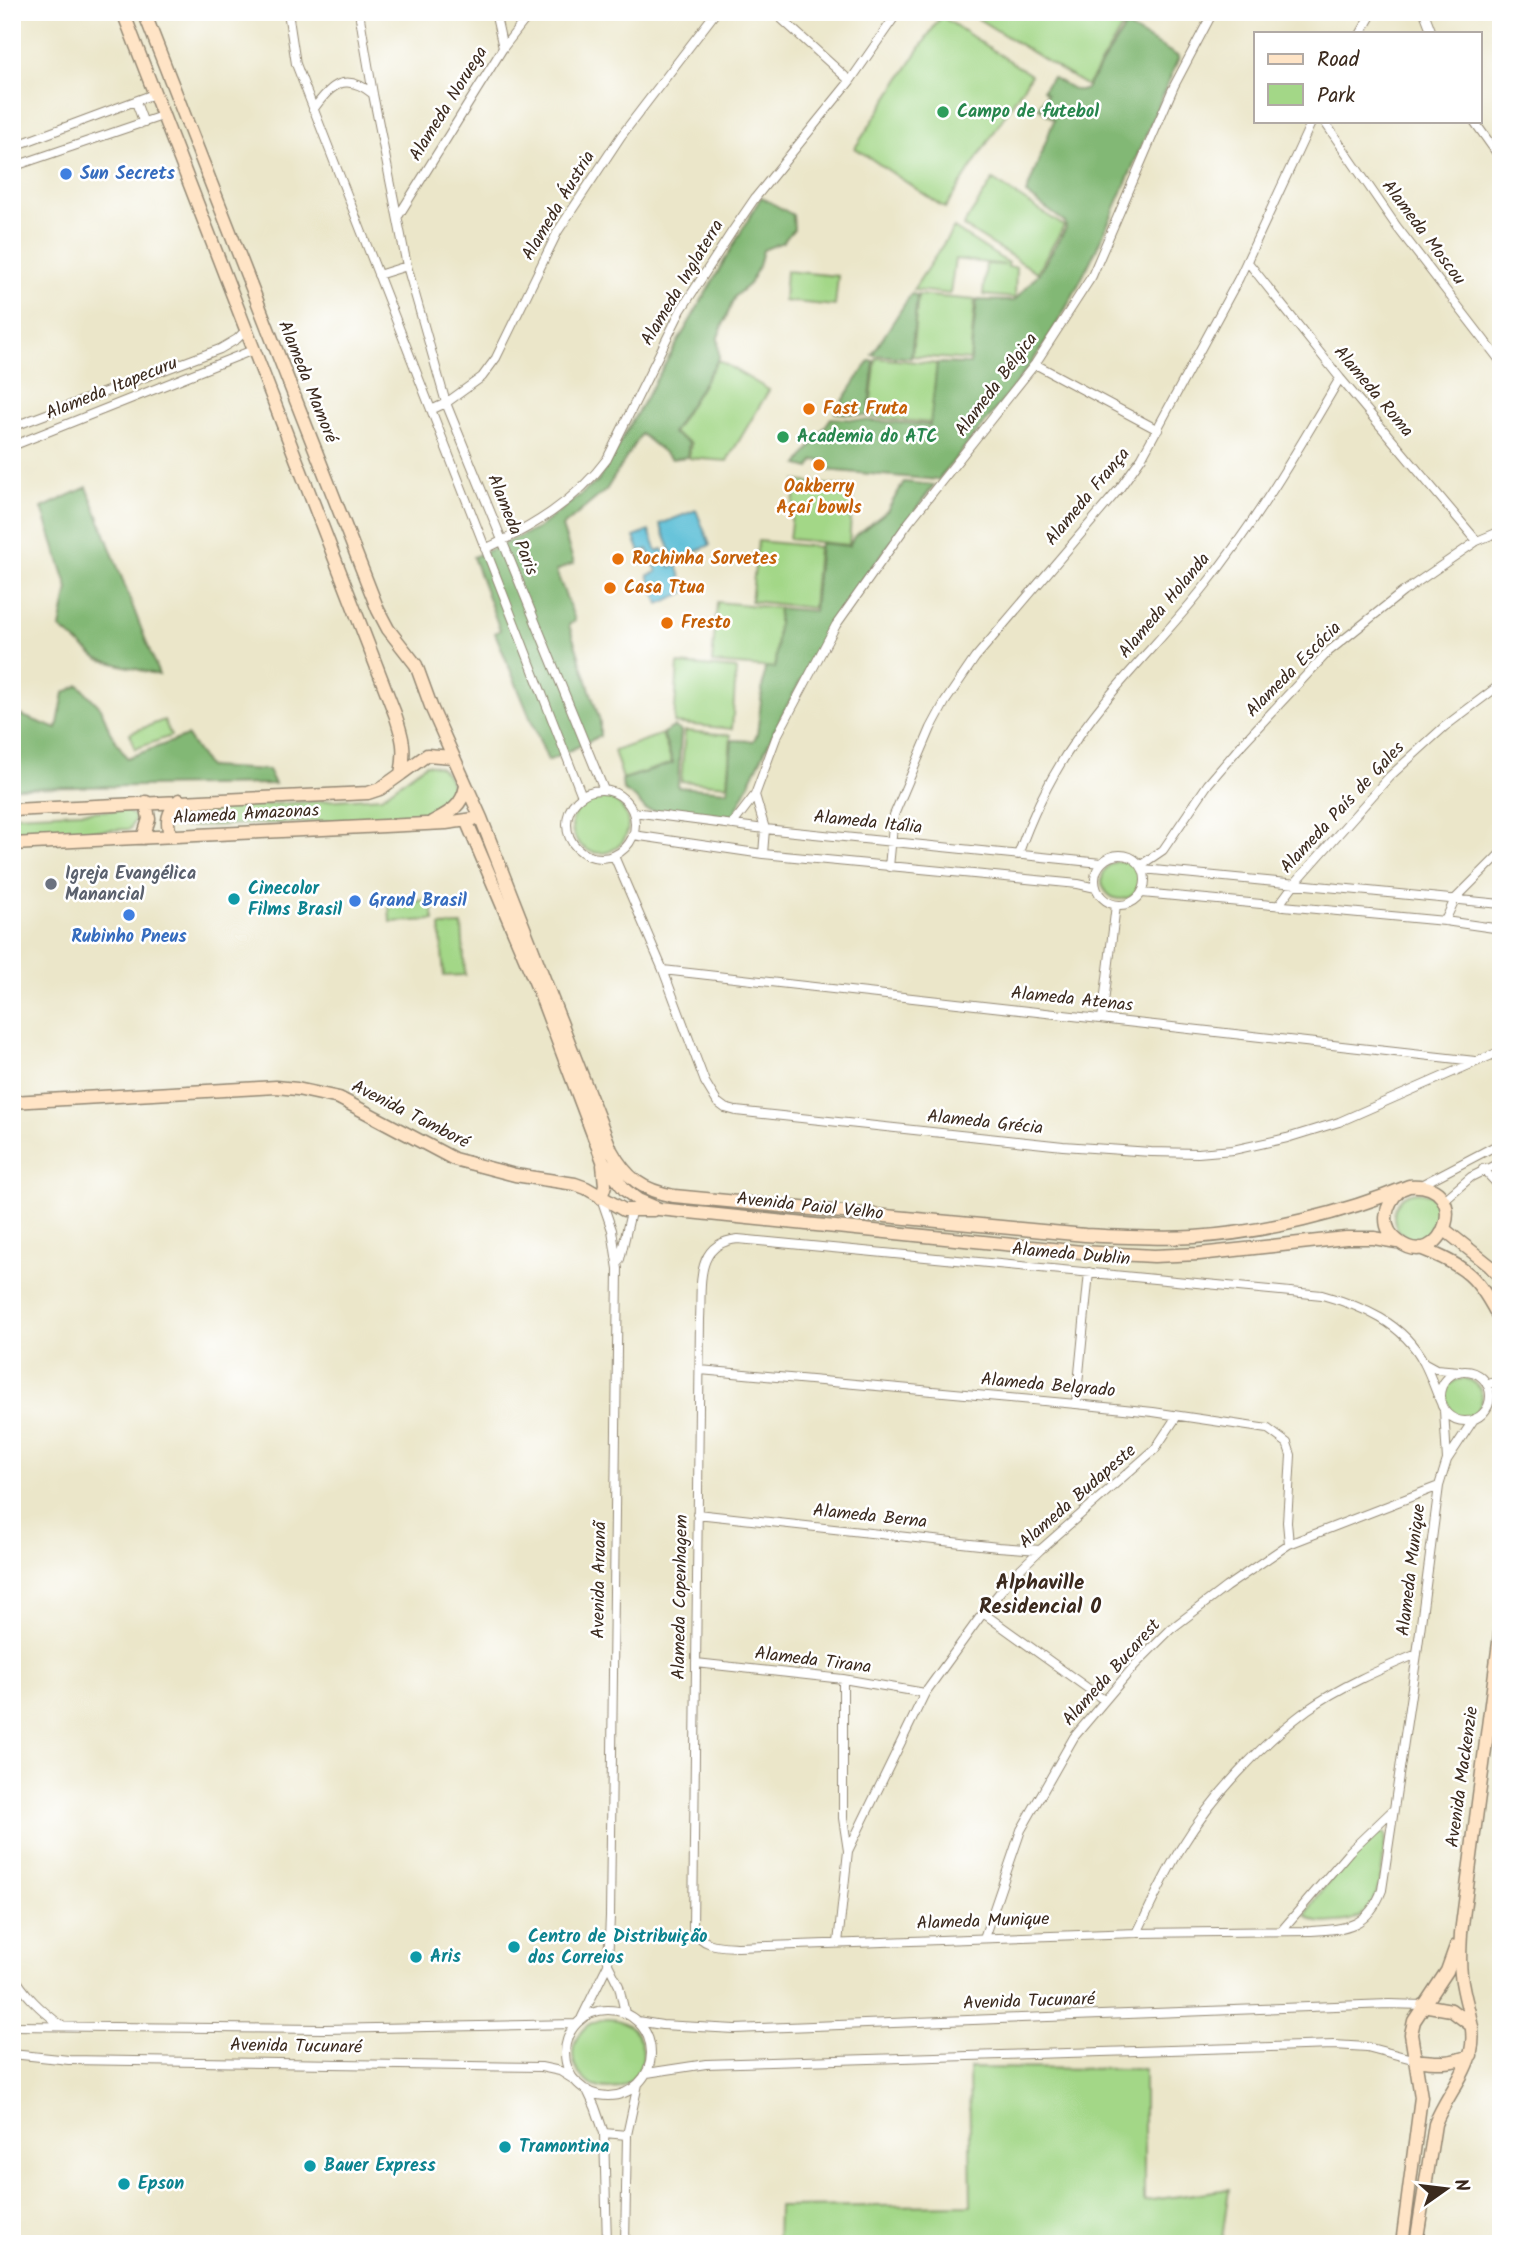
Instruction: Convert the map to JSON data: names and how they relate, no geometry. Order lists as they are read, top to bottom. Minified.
{"streets":{"main road":["Alameda Mamoré","Alameda Amazonas","Avenida Tamboré","Avenida Paiol Velho","Avenida Mackenzie"],"street":["Alameda Noruega","Alameda Áustria","Alameda Moscou","Alameda Inglaterra","Alameda Bélgica","Alameda Itapecuru","Alameda Roma","Alameda França","Alameda Paris","Alameda Holanda","Alameda Escócia","Alameda País de Gales","Alameda Itália","Alameda Atenas","Alameda Grécia","Alameda Dublin","Alameda Belgrado","Alameda Budapeste","Alameda Berna","Alameda Munique","Avenida Aruanã","Alameda Copenhagem","Alameda Tirana","Alameda Bucarest","Avenida Tucunaré"]},"crossings":[["Alameda Noruega","Alameda Paris"],["Alameda Áustria","Alameda Paris"],["Alameda Inglaterra","Alameda Paris"],["Alameda Mamoré","Alameda Amazonas"],["Alameda Mamoré","Avenida Paiol Velho"],["Alameda Bélgica","Alameda Itália"],["Alameda Roma","Alameda França"],["Alameda Roma","Alameda Holanda"],["Alameda Roma","Alameda Escócia"],["Alameda França","Alameda Itália"],["Alameda Paris","Alameda Itália"],["Alameda Paris","Alameda Grécia"],["Alameda Holanda","Alameda Itália"],["Alameda Escócia","Alameda Itália"],["Alameda Amazonas","Avenida Paiol Velho"],["Alameda Itália","Alameda Grécia"],["Alameda Atenas","Alameda Grécia"],["Avenida Tamboré","Avenida Aruanã"],["Alameda Dublin","Alameda Munique"],["Alameda Dublin","Alameda Copenhagem"],["Alameda Belgrado","Alameda Budapeste"],["Alameda Belgrado","Alameda Copenhagem"],["Alameda Belgrado","Alameda Bucarest"],["Alameda Budapeste","Alameda Berna"],["Alameda Budapeste","Alameda Munique"],["Alameda Budapeste","Alameda Tirana"],["Alameda Berna","Alameda Copenhagem"],["Alameda Munique","Alameda Copenhagem"],["Alameda Munique","Alameda Bucarest"],["Avenida Aruanã","Avenida Tucunaré"],["Alameda Copenhagem","Alameda Tirana"],["Avenida Mackenzie","Avenida Tucunaré"]],"districts":["Alphaville Residencial 0"],"places":["Campo de futebol","Sun Secrets","Fast Fruta","Academia do ATC","Oakberry Açaí bowls","Rochinha Sorvetes","Casa Ttua","Fresto","Igreja Evangélica Manancial","Cinecolor Films Brasil","Grand Brasil","Rubinho Pneus","Centro de Distribuição dos Correios","Aris","Tramontina","Bauer Express","Epson"],"legend":["Road","Park"],"north":"right"}
